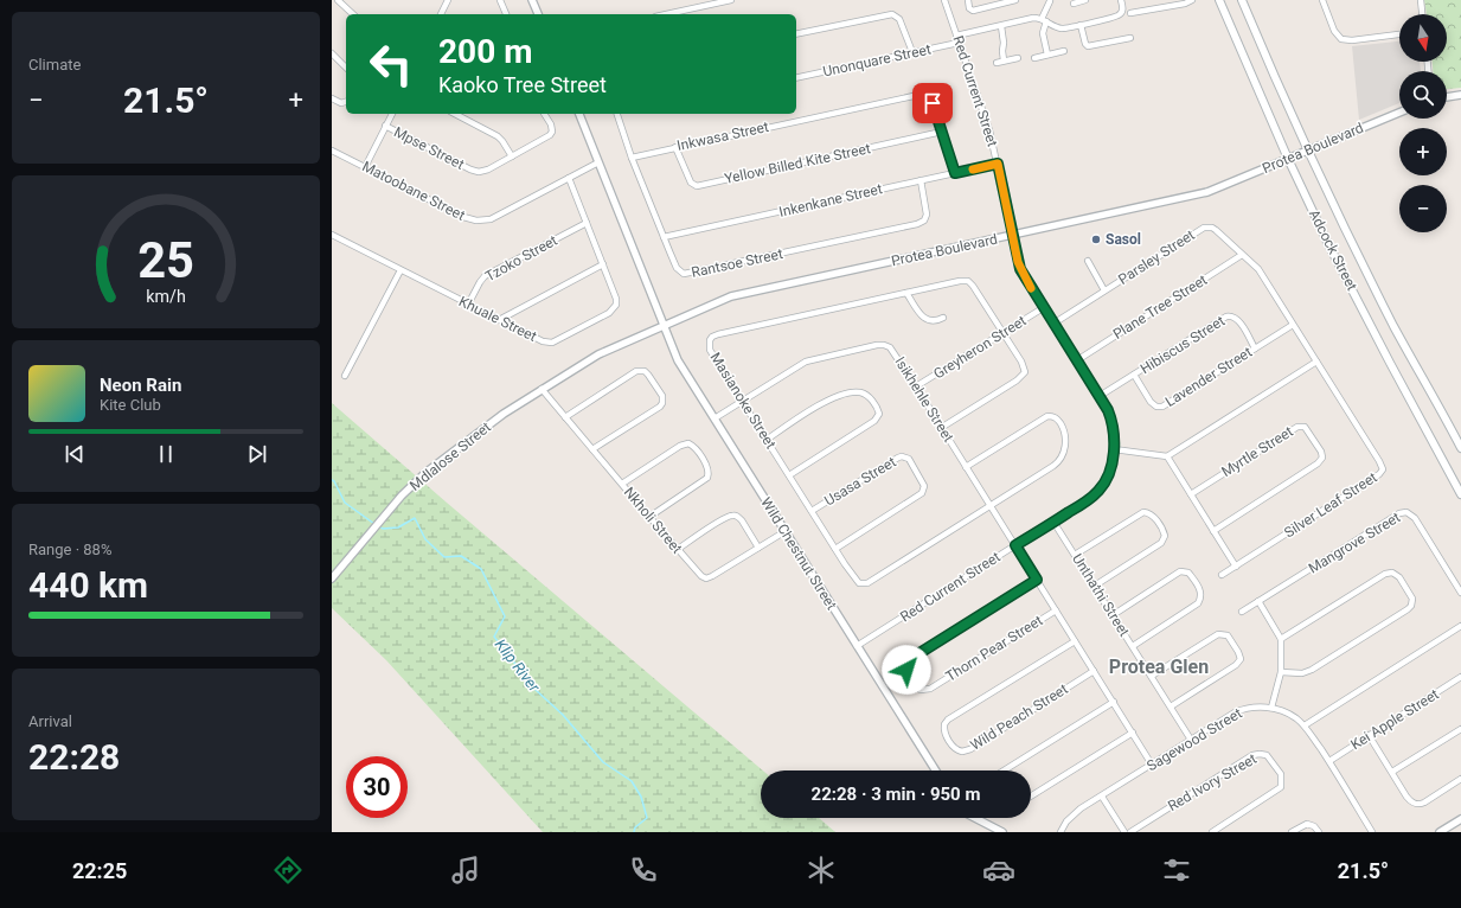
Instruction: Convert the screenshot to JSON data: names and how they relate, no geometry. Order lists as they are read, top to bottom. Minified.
{"streets":{"main road":["Adcock Street"],"street":["Unonquare Street","Red Current Street","Inkwasa Street","Mpse Street","Protea Boulevard","Yellow Billed Kite Street","Matoobane Street","Inkenkane Street","Parsley Street","Tzoko Street","Rantsoe Street","Plane Tree Street","Khuale Street","Hibiscus Street","Greyheron Street","Lavender Street","Isikhehle Street","Masianoke Street","Myrtle Street","Mdlalose Street","Usasa Street","Silver Leaf Street","Nkholi Street","Mangrove Street","Wild Chestnut Street","Unthathi Street","Thorn Pear Street","Wild Peach Street","Kei Apple Street","Sagewood Street","Red Ivory Street"]},"crossings":[["Unonquare Street","Red Current Street"],["Red Current Street","Protea Boulevard"],["Red Current Street","Inkenkane Street"],["Red Current Street","Parsley Street"],["Red Current Street","Plane Tree Street"],["Red Current Street","Hibiscus Street"],["Red Current Street","Greyheron Street"],["Red Current Street","Isikhehle Street"],["Red Current Street","Wild Chestnut Street"],["Red Current Street","Unthathi Street"],["Inkwasa Street","Yellow Billed Kite Street"],["Inkwasa Street","Inkenkane Street"],["Inkwasa Street","Rantsoe Street"],["Protea Boulevard","Adcock Street"],["Protea Boulevard","Mdlalose Street"],["Protea Boulevard","Nkholi Street"],["Protea Boulevard","Wild Chestnut Street"],["Matoobane Street","Khuale Street"],["Matoobane Street","Wild Chestnut Street"],["Inkenkane Street","Rantsoe Street"],["Parsley Street","Plane Tree Street"],["Parsley Street","Lavender Street"],["Parsley Street","Silver Leaf Street"],["Tzoko Street","Khuale Street"],["Hibiscus Street","Lavender Street"],["Greyheron Street","Isikhehle Street"],["Greyheron Street","Masianoke Street"],["Isikhehle Street","Masianoke Street"],["Isikhehle Street","Wild Chestnut Street"],["Isikhehle Street","Thorn Pear Street"],["Isikhehle Street","Wild Peach Street"],["Isikhehle Street","Sagewood Street"],["Masianoke Street","Usasa Street"],["Mdlalose Street","Nkholi Street"],["Nkholi Street","Wild Chestnut Street"],["Unthathi Street","Sagewood Street"],["Kei Apple Street","Sagewood Street"]],"districts":["Protea Glen"],"water":["Klip River"],"places":["Sasol"],"north":"bottom","page":{"tile":["Climate",["Range · 88%","440 km"],["Arrival","22:28"]],"map_buttons":["+","−"],"turn":["200 m","Kaoko Tree Street"],"heat":["−","21.5°","+"],"song":["Neon Rain","Kite Club"],"limit":"30","trip":"22:28 · 3 min · 950 m","tabs":["22:25","21.5°"],"gauge":["25","km/h"]}}
